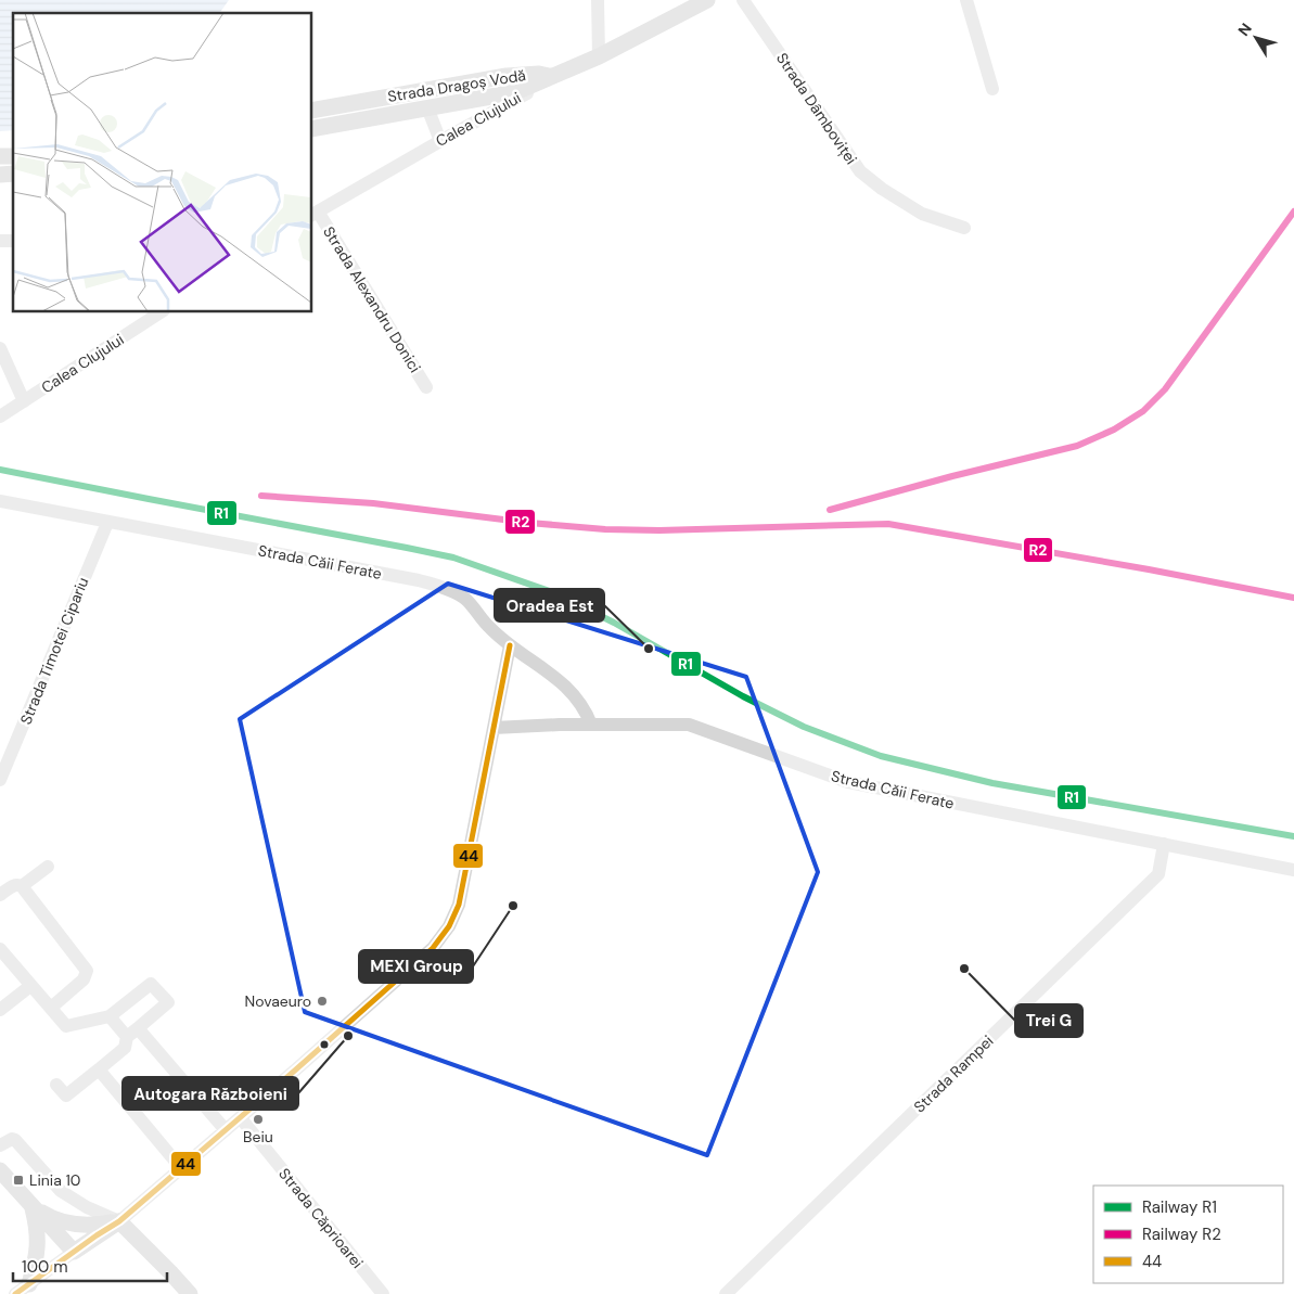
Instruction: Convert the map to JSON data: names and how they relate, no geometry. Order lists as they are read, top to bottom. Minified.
{"streets":{"main road":["Strada Dragoș Vodă","Calea Clujului"],"street":["Strada Dâmboviței","Strada Alexandru Donici","Strada Căii Ferate","Strada Timotei Cipariu","Strada Rampei","Strada Căprioarei"]},"crossings":[["Strada Dragoș Vodă","Calea Clujului"],["Calea Clujului","Strada Alexandru Donici"],["Strada Căii Ferate","Strada Timotei Cipariu"],["Strada Căii Ferate","Strada Rampei"]],"places":{"other":["Oradea Est","MEXI Group","Trei G","Novaeuro","Autogara Războieni","Beiu"],"transit":["Linia 10"]},"lines":["rail line R2","rail line R1","transit line 44"],"legend":["Railway R1","Railway R2","44"],"scale_bar":"100 m","north":"top left"}
